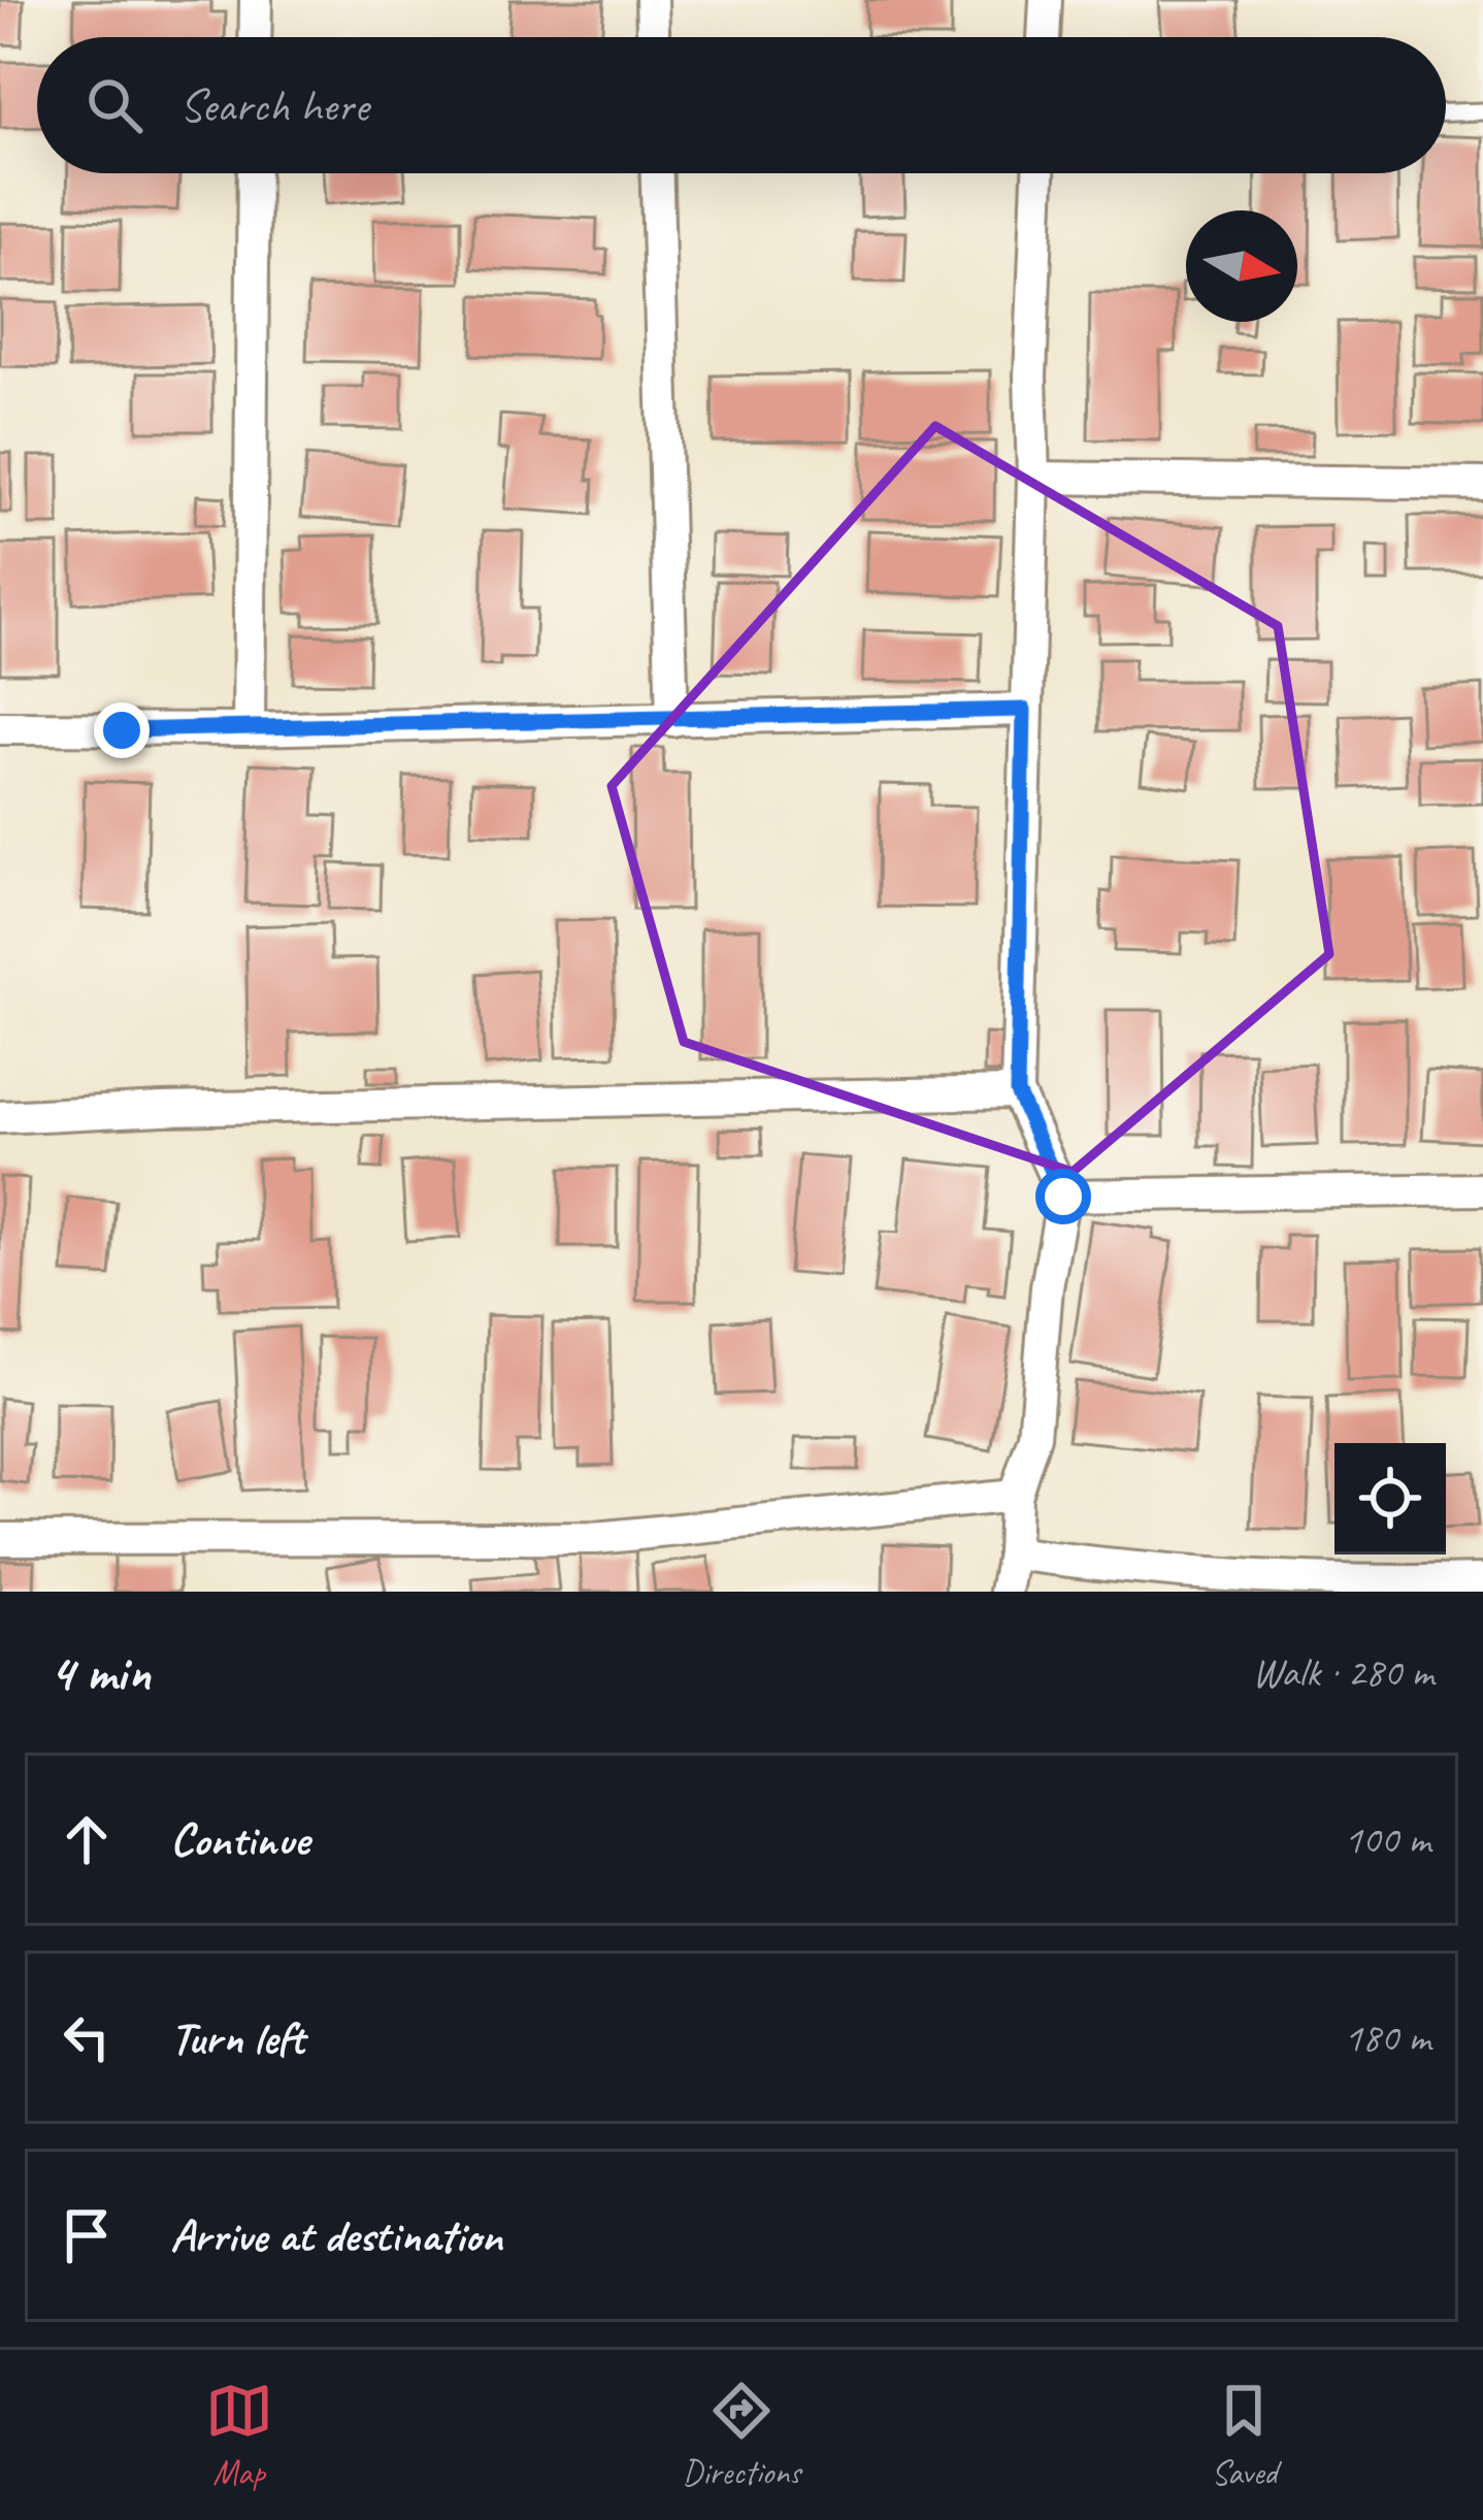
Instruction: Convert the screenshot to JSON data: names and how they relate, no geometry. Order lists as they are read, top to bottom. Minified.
{"north":"right","page":{"search":"Search here","heading":["4 min","Walk · 280 m"],"list":[["Continue","100 m"],["Turn left","180 m"],"Arrive at destination"],"nav":["Map","Directions","Saved"]}}
